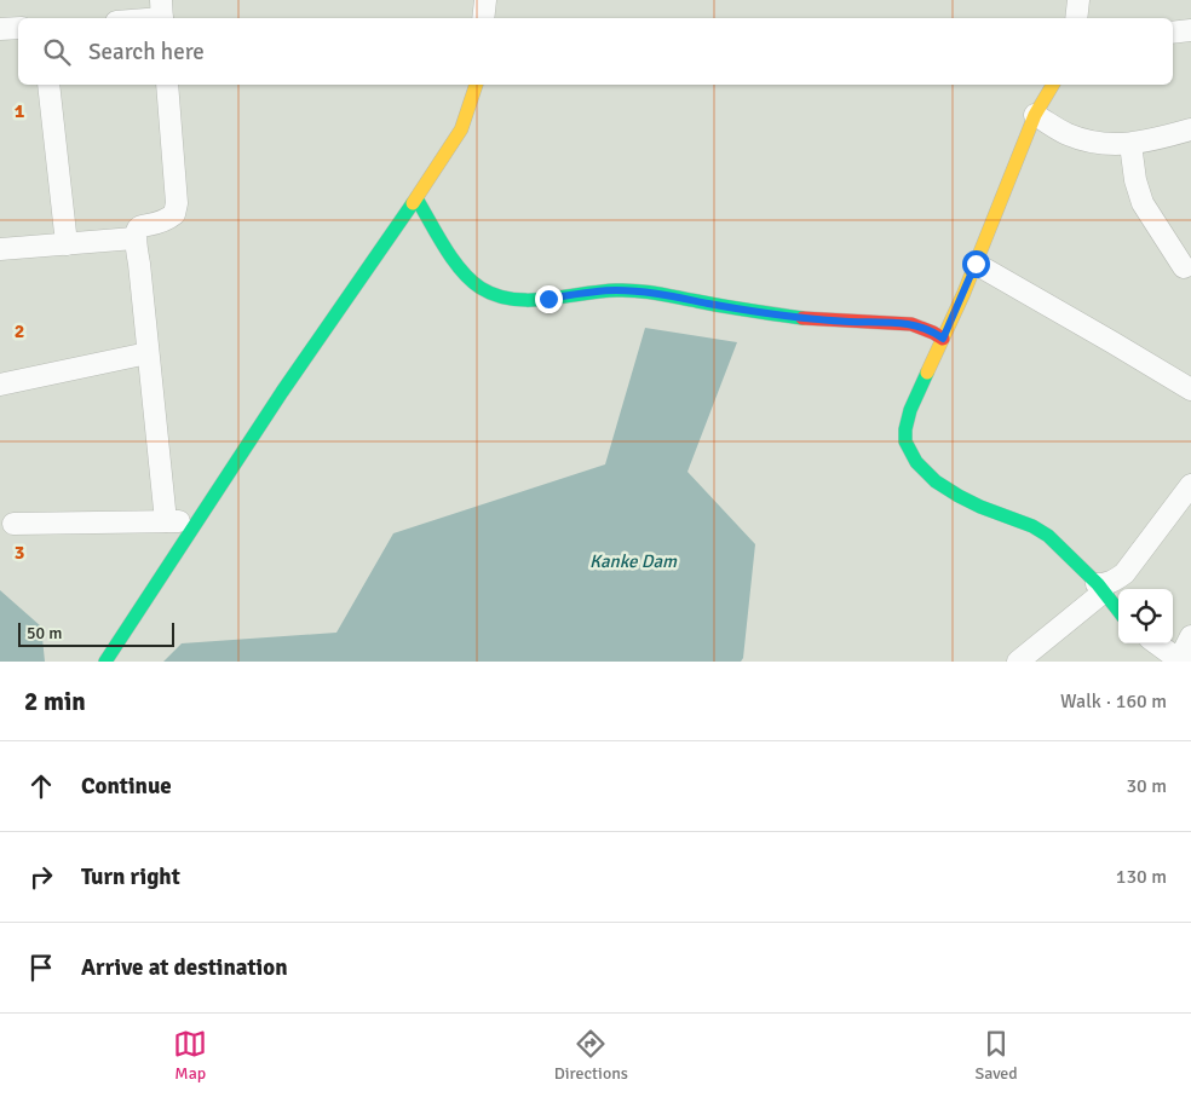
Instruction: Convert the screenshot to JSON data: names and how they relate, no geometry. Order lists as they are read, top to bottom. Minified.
{"water":["Kanke Dam"],"scale_bar":"50 m","page":{"search":"Search here","scale":"50 m","heading":["2 min","Walk · 160 m"],"list":[["Continue","30 m"],["Turn right","130 m"],"Arrive at destination"],"nav":["Map","Directions","Saved"]},"grid":{"rows":["1","2","3"]}}
